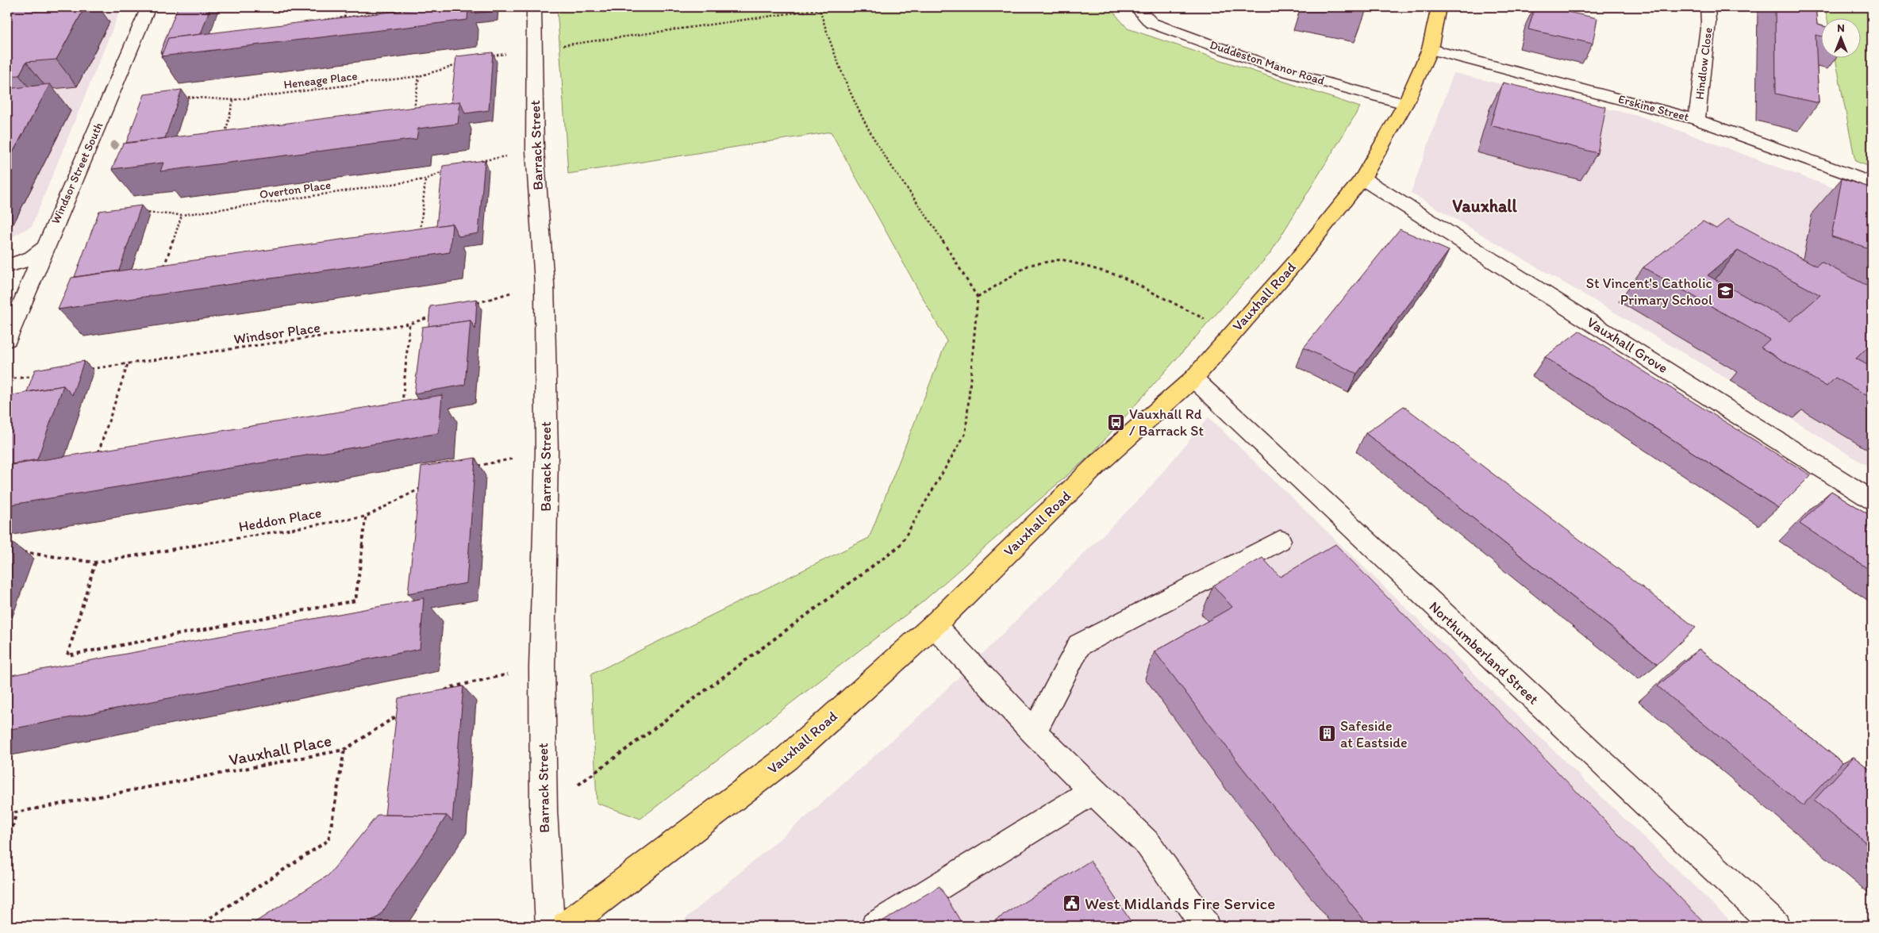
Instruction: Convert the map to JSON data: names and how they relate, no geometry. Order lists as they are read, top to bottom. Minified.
{"streets":{"main road":["Vauxhall Road"],"street":["Duddeston Manor Road","Hindlow Close","Erskine Street","Barrack Street","Windsor Street South","Vauxhall Grove","Northumberland Street"],"path":["Heneage Place","Overton Place","Windsor Place","Heddon Place","Vauxhall Place"]},"crossings":[["Duddeston Manor Road","Vauxhall Road"],["Hindlow Close","Erskine Street"],["Erskine Street","Vauxhall Road"],["Vauxhall Road","Vauxhall Grove"],["Vauxhall Road","Northumberland Street"]],"districts":["Vauxhall"],"places":{"school or university":["St Vincent's Catholic Primary School"],"bus stop":["Vauxhall Rd / Barrack St"],"building":["Safeside at Eastside"],"public building":["West Midlands Fire Service"]},"north":"top"}
